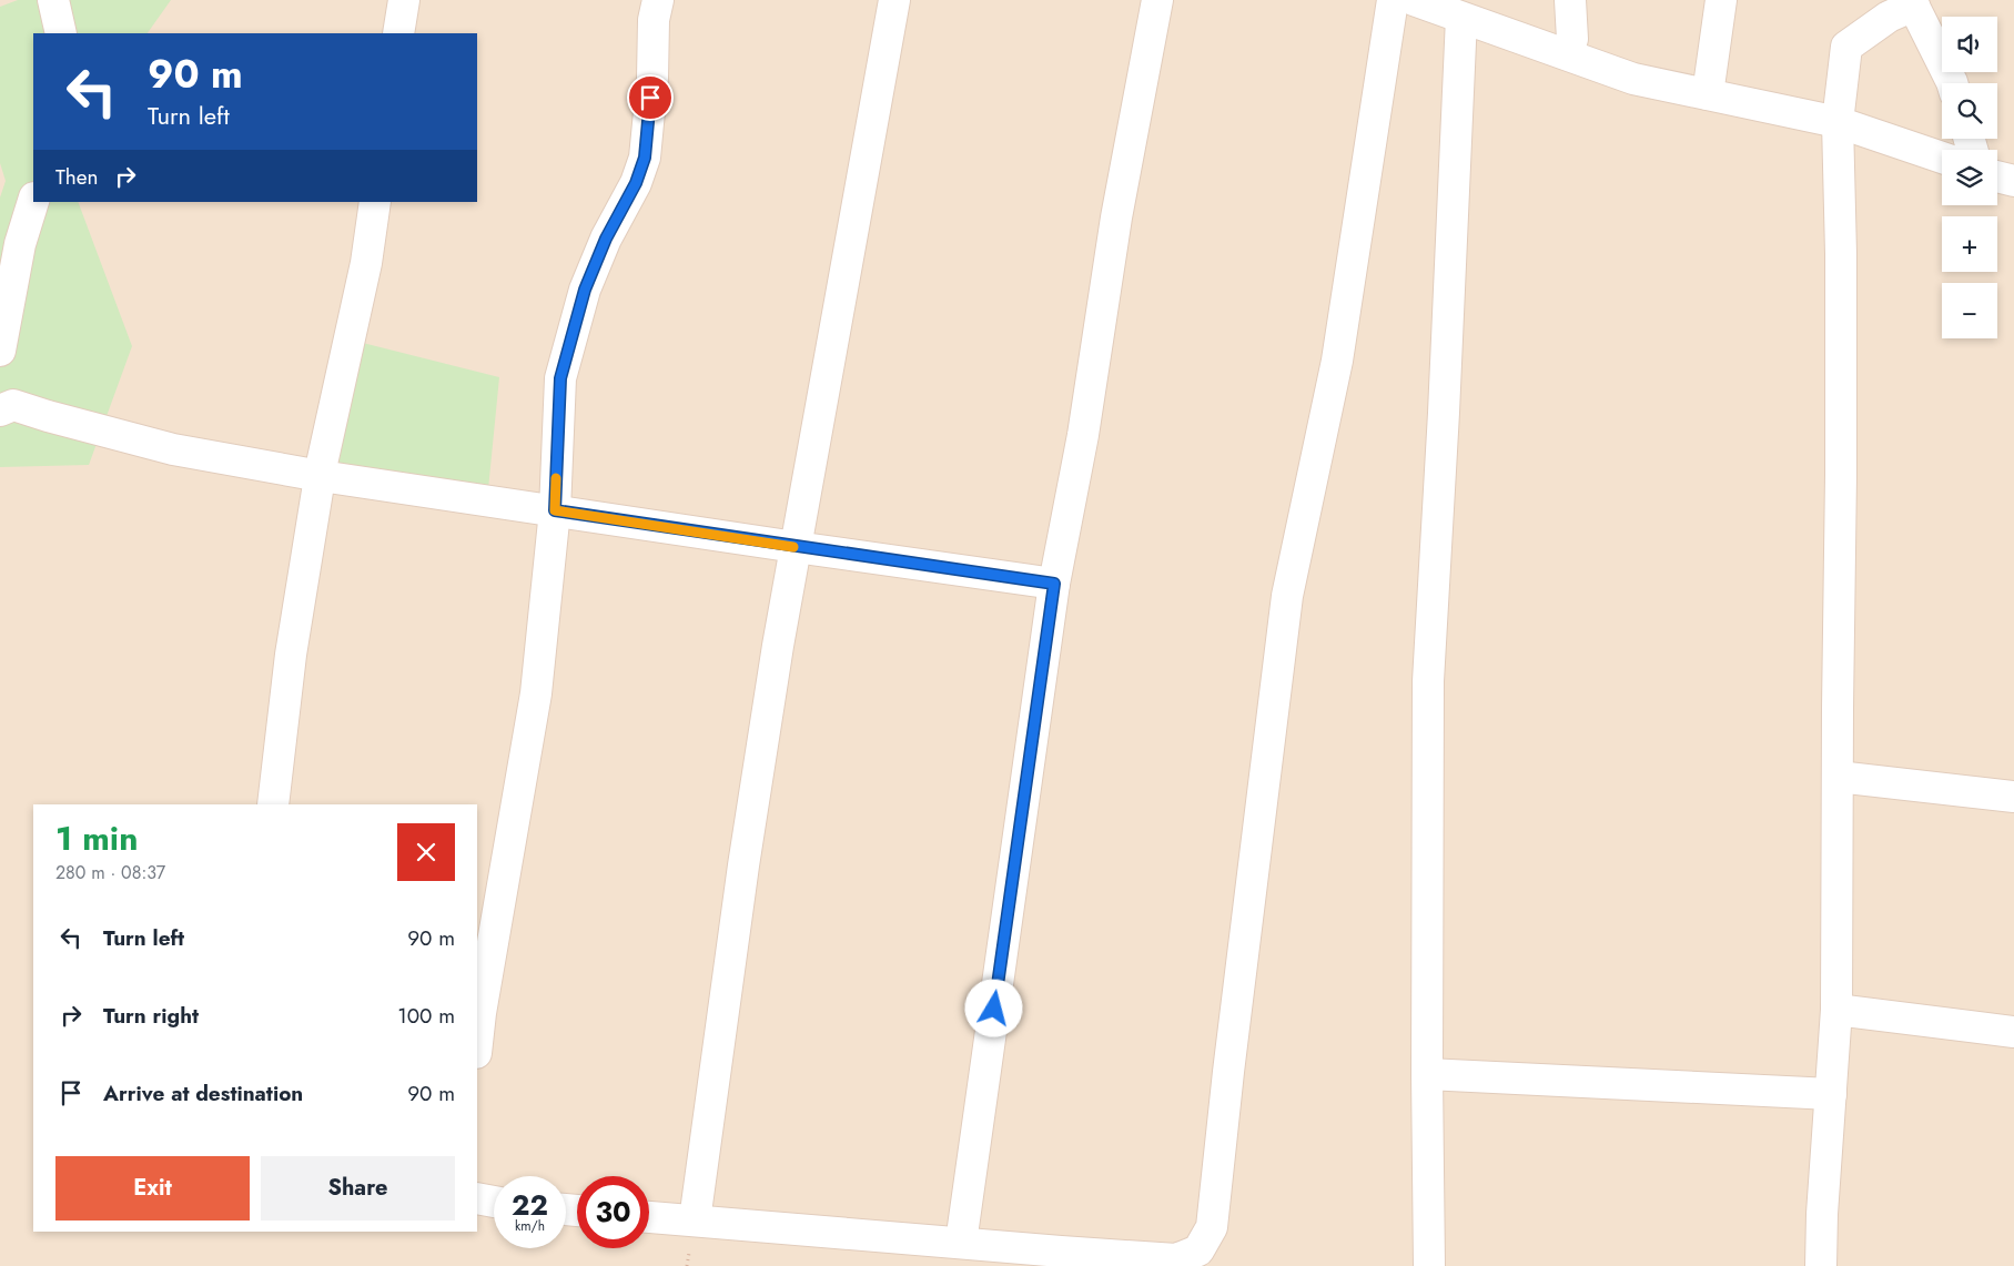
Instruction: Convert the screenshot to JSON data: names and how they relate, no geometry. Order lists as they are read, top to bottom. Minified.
{"page":{"map_buttons":["+","−"],"turn":["90 m","Turn left"],"then":"Then","heading":["1 min","280 m · 08:37"],"list":[{"name":"Turn left","value":"90 m"},{"name":"Turn right","value":"100 m"},{"name":"Arrive at destination","value":"90 m"}],"buttons":["Exit","Share"],"speed":"22 km/h","limit":"30"}}
